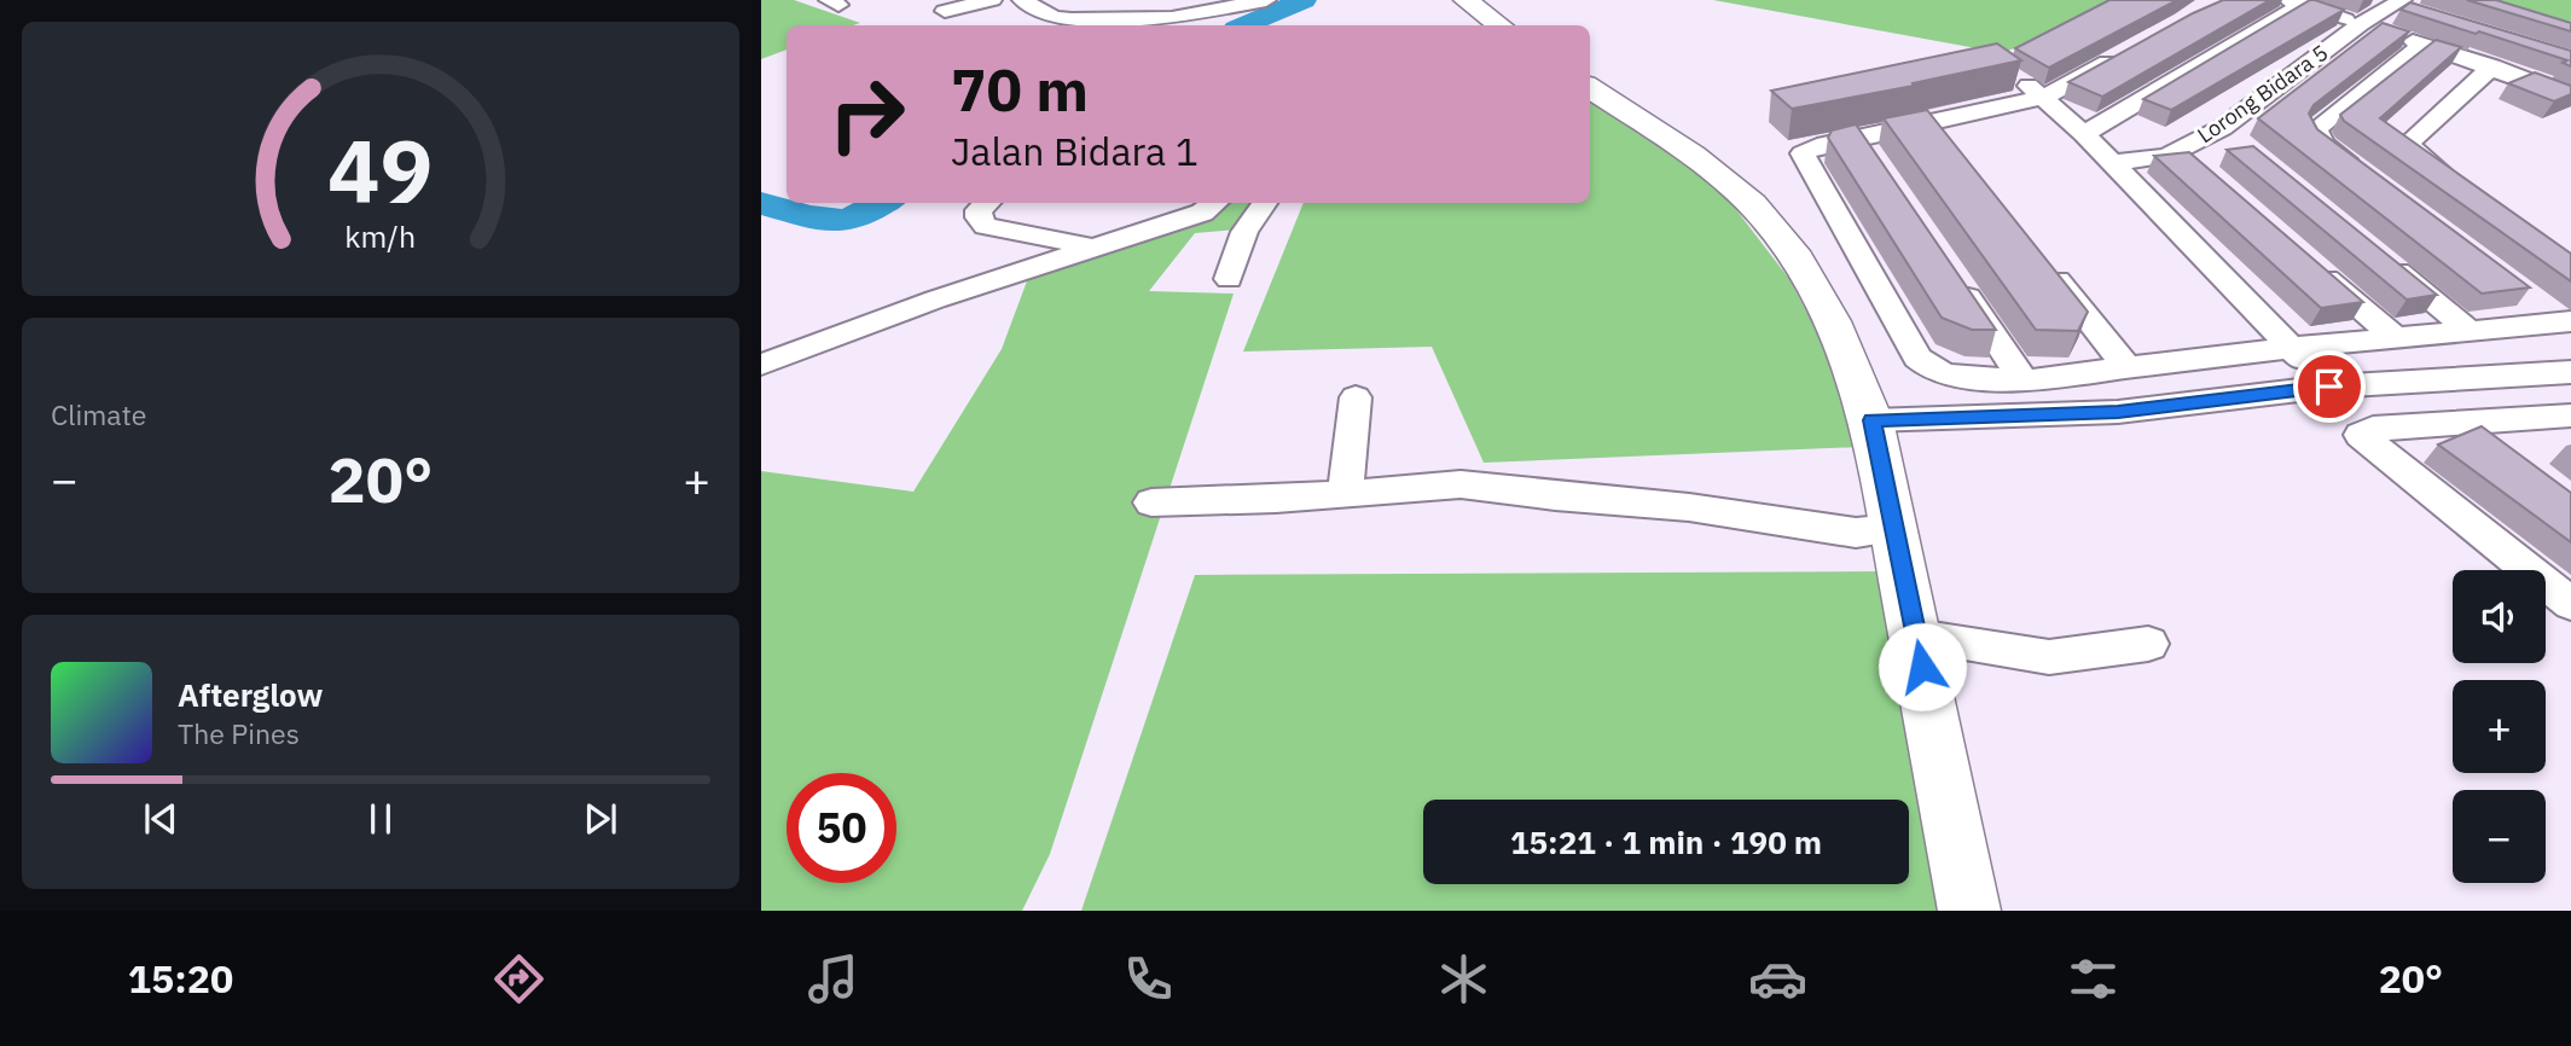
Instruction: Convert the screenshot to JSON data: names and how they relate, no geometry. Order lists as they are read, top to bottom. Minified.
{"streets":{"street":["Lorong Bidara 5"]},"page":{"turn":["70 m","Jalan Bidara 1"],"tile":"Climate","heat":["−","20°","+"],"map_buttons":["+","−"],"song":["Afterglow","The Pines"],"limit":"50","trip":"15:21 · 1 min · 190 m","tabs":["15:20","20°"],"gauge":["49","km/h"]}}
